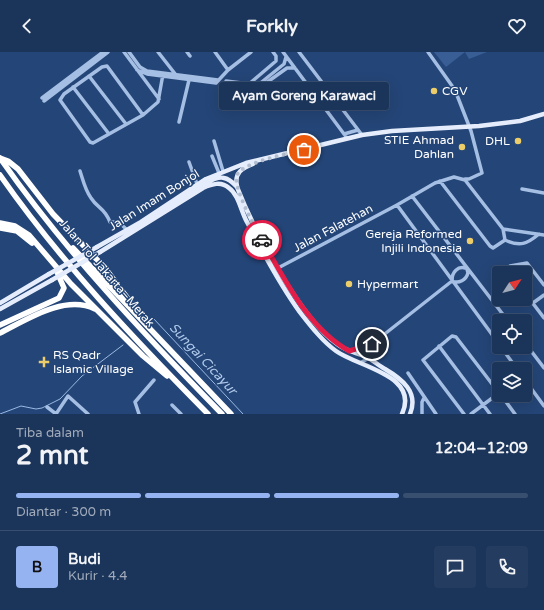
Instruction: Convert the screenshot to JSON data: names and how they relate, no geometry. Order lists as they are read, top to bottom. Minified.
{"streets":{"highway":["Jalan Tol Jakarta–Merak"],"main road":["Jalan Imam Bonjol"],"street":["Jalan Falatehan"]},"water":["Sungai Cicayur"],"places":{"other":["CGV","DHL","STIE Ahmad Dahlan","Ayam Goreng Karawaci","Gereja Reformed Injili Indonesia","Hypermart"],"health":["RS Qadr Islamic Village"]},"north":"top right","page":{"header":"Forkly","bubble":"Ayam Goreng Karawaci","heading":["2 mnt","Tiba dalam","12:04–12:09"],"panel":["Budi","Kurir · 4.4"],"bar":"Diantar · 300 m","round":"B"}}
